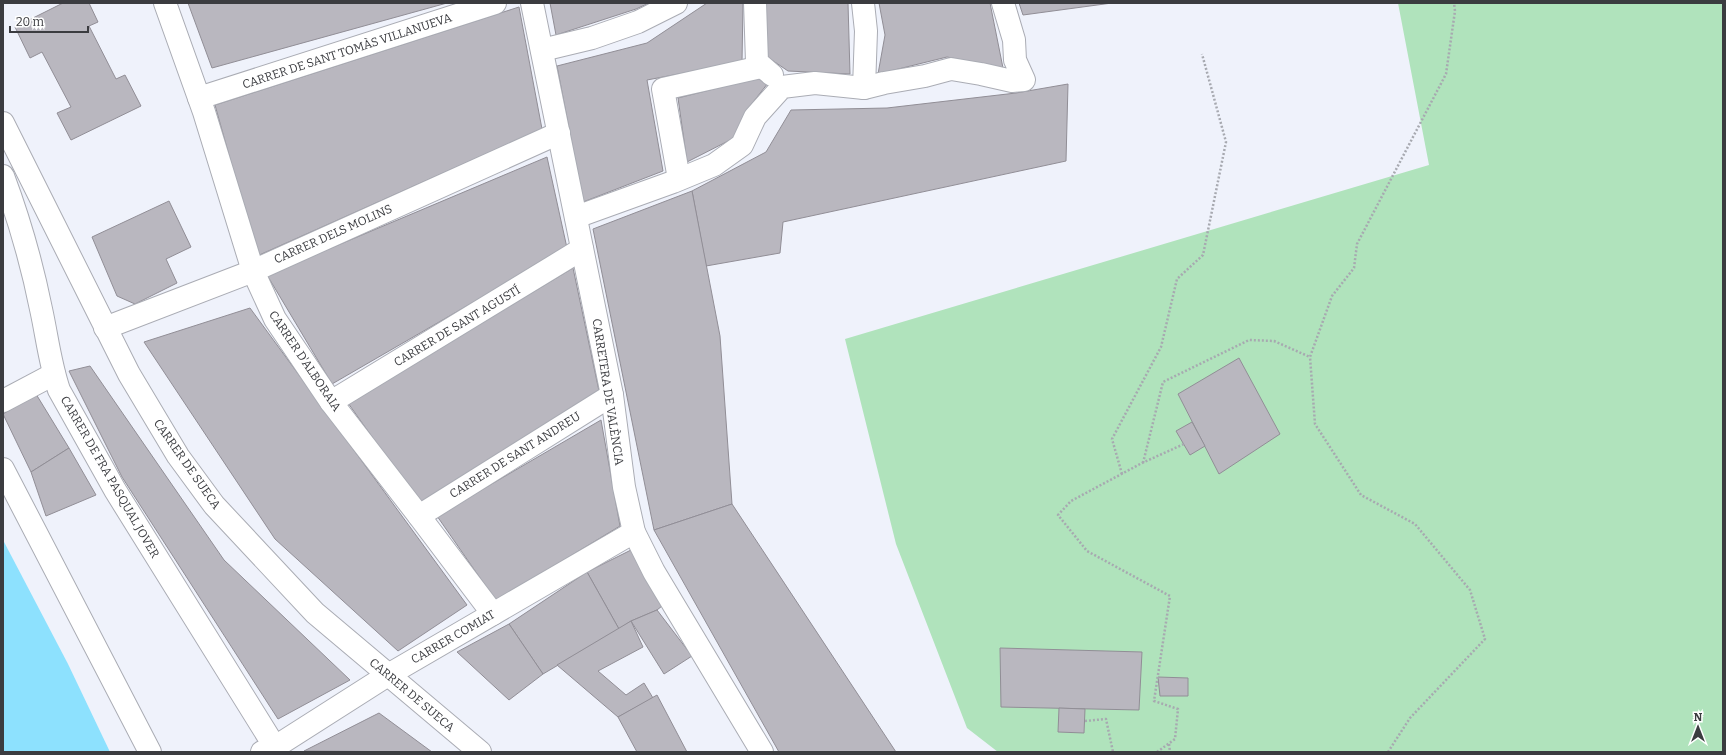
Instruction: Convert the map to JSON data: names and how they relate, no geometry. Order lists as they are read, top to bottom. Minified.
{"streets":{"street":["CARRER DE SANT TOMÀS VILLANUEVA","CARRER DELS MOLINS","CARRER DE SANT AGUSTÍ","CARRER D'ALBORAIA","CARRETERA DE VALÈNCIA","CARRER DE SANT ANDREU","CARRER DE SUECA","CARRER DE FRA PASQUAL JOVER","CARRER COMIAT"]},"crossings":[["CARRER DE SANT TOMÀS VILLANUEVA","CARRER D'ALBORAIA"],["CARRER DELS MOLINS","CARRER D'ALBORAIA"],["CARRER DELS MOLINS","CARRETERA DE VALÈNCIA"],["CARRER DELS MOLINS","CARRER DE SUECA"],["CARRER DE SANT AGUSTÍ","CARRER D'ALBORAIA"],["CARRER DE SANT AGUSTÍ","CARRETERA DE VALÈNCIA"],["CARRER D'ALBORAIA","CARRER DE SANT ANDREU"],["CARRER D'ALBORAIA","CARRER COMIAT"],["CARRETERA DE VALÈNCIA","CARRER DE SANT ANDREU"],["CARRETERA DE VALÈNCIA","CARRER COMIAT"],["CARRER DE SUECA","CARRER COMIAT"],["CARRER DE FRA PASQUAL JOVER","CARRER COMIAT"]],"scale_bar":"20 m","north":"top"}
